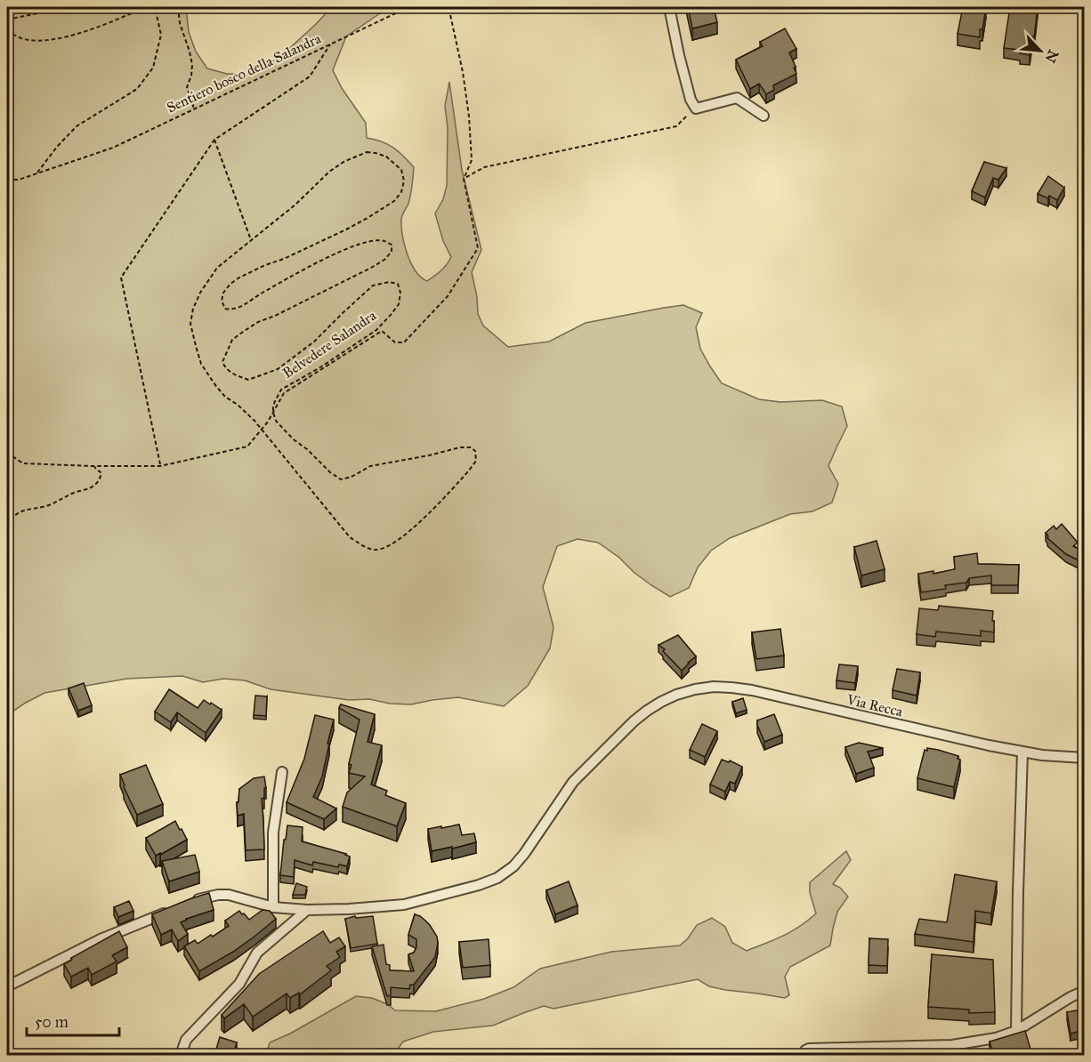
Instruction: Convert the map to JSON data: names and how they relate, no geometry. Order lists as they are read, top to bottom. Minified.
{"streets":{"street":["Via Recca"],"path":["Sentiero bosco della Salandra","Belvedere Salandra"]},"scale_bar":"50 m","north":"bottom right"}
